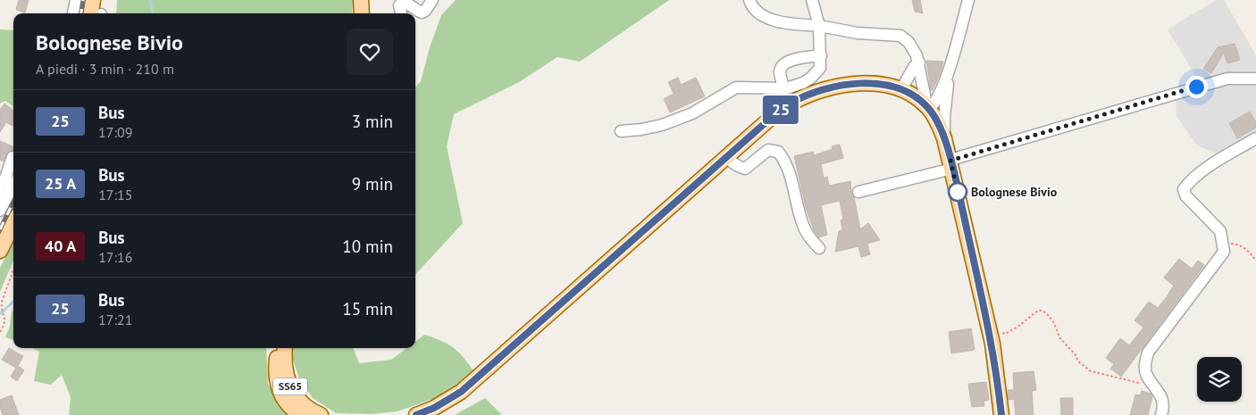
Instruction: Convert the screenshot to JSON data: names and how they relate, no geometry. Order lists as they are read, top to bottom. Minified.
{"streets":{"main road":["SS65"]},"places":["Bolognese Bivio"],"lines":["bus line 25"],"page":{"on_map":"25","heading":["Bolognese Bivio","A piedi · 3 min · 210 m"],"list":[{"mark":"25","name":"Bus","note":"17:09","value":"3 min"},{"mark":"25 A","name":"Bus","note":"17:15","value":"9 min"},{"mark":"40 A","name":"Bus","note":"17:16","value":"10 min"},{"mark":"25","name":"Bus","note":"17:21","value":"15 min"}]}}
